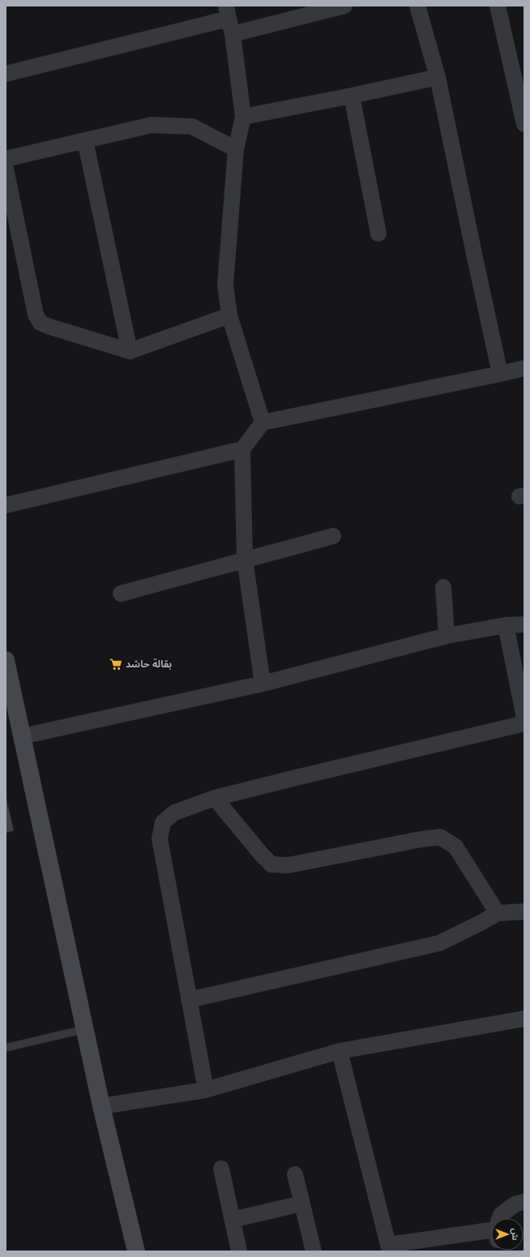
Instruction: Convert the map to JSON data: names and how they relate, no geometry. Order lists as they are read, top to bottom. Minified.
{"places":{"supermarket":["بقالة حاشد"]},"north":"right"}
